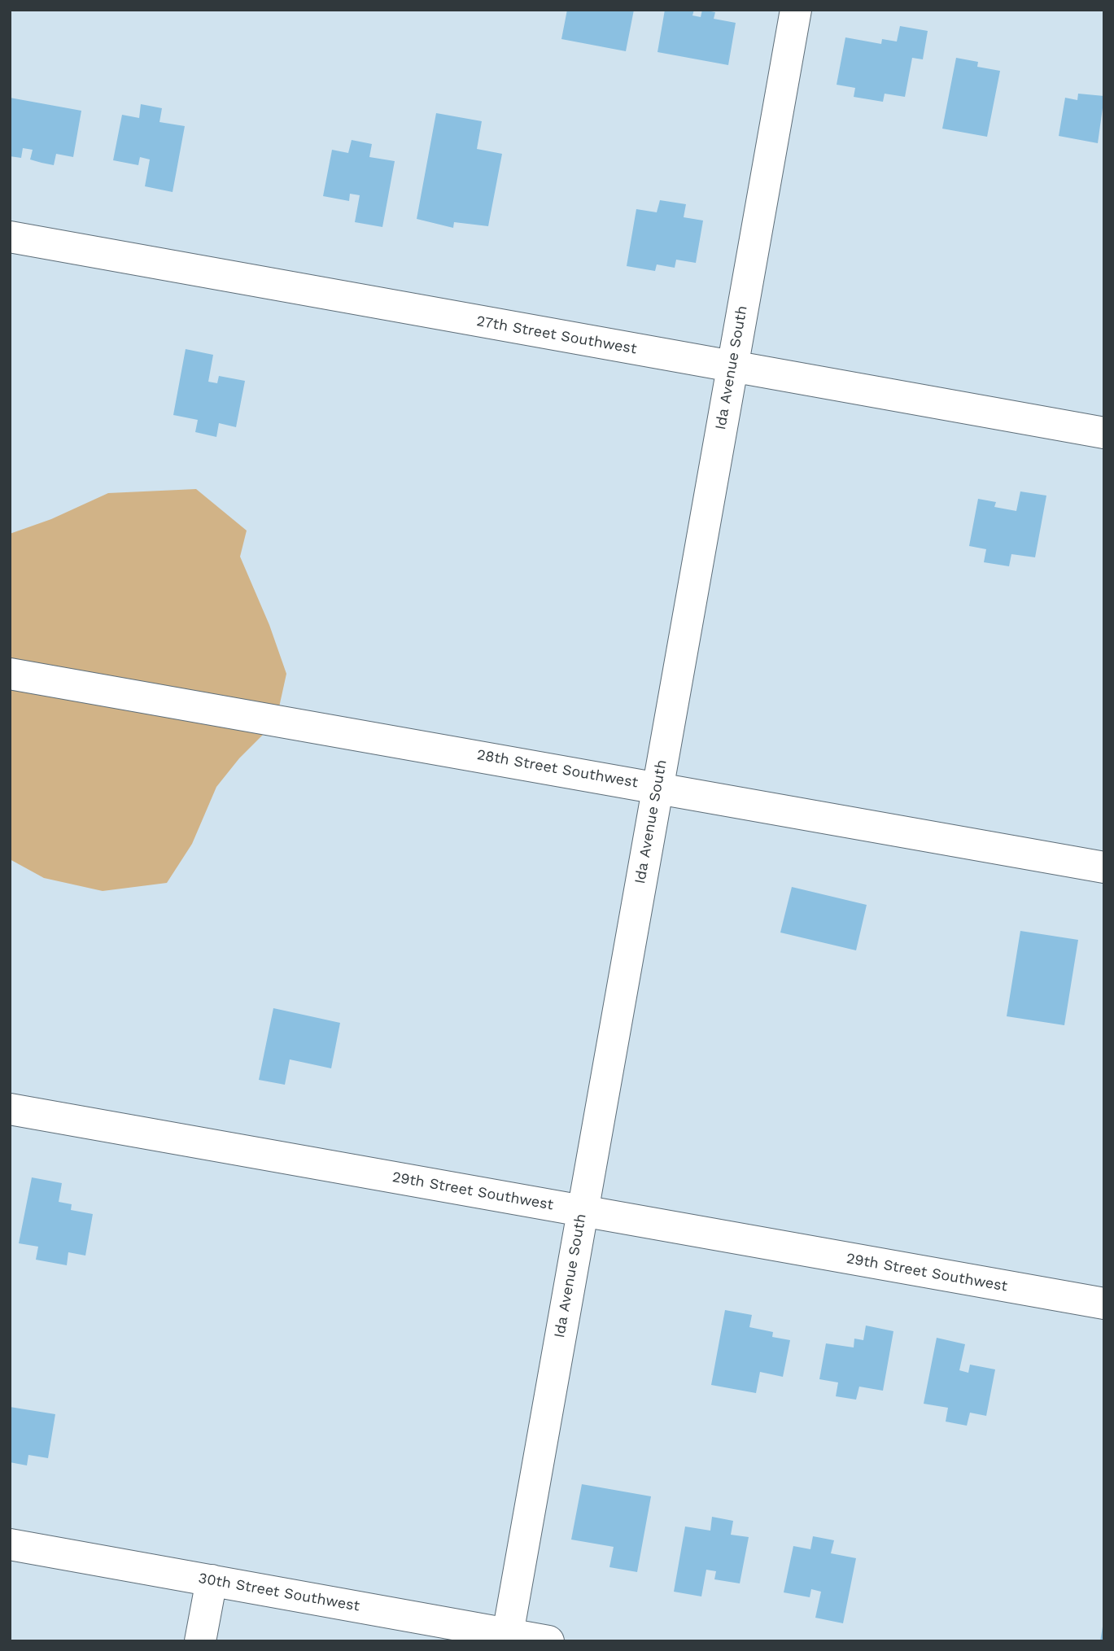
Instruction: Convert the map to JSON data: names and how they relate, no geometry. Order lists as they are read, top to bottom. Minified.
{"streets":{"street":["27th Street Southwest","Ida Avenue South","28th Street Southwest","29th Street Southwest","30th Street Southwest"]},"crossings":[["27th Street Southwest","Ida Avenue South"],["Ida Avenue South","28th Street Southwest"],["Ida Avenue South","29th Street Southwest"],["Ida Avenue South","30th Street Southwest"]]}
